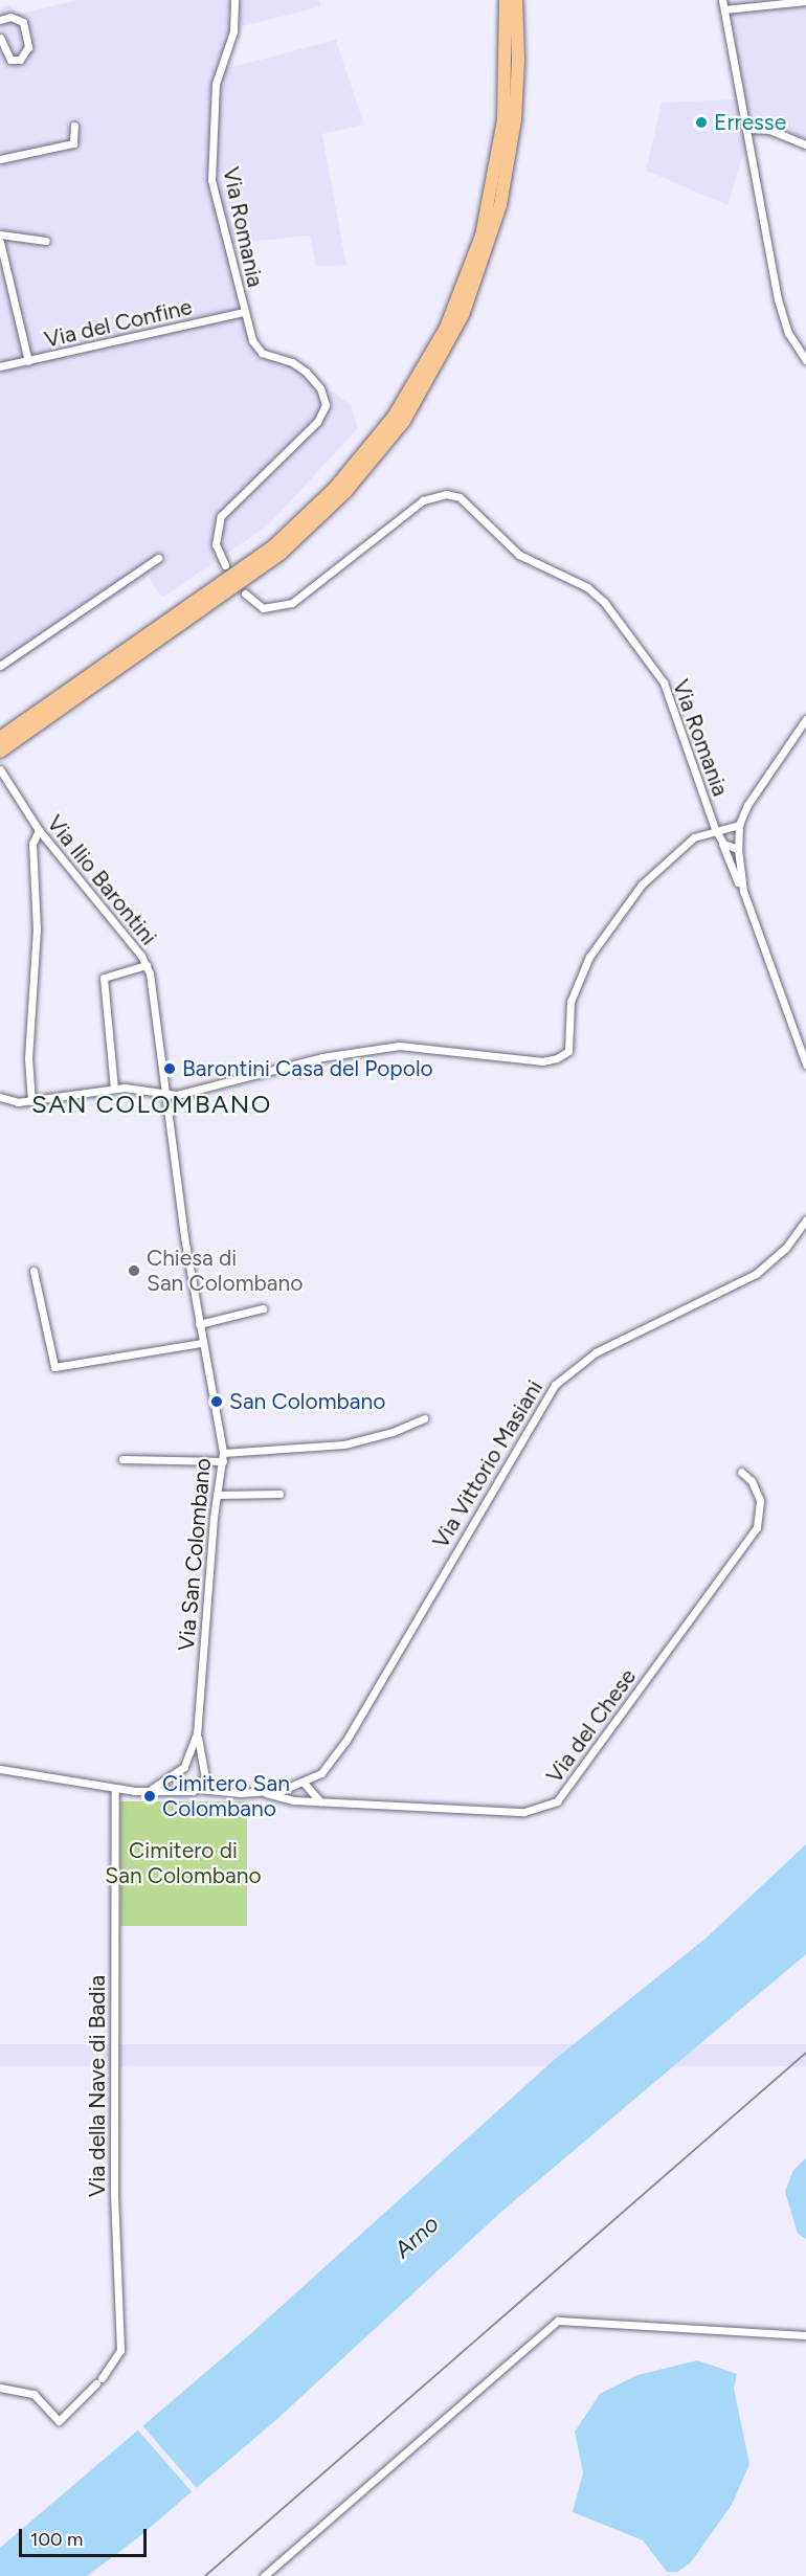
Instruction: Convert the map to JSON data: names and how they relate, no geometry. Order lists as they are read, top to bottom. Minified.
{"streets":{"street":["Via Romania","Via del Confine","Via Ilio Barontini","Via Vittorio Masiani","Via San Colombano","Via del Chese","Via della Nave di Badia"]},"crossings":[["Via Romania","Via del Confine"],["Via Ilio Barontini","Via San Colombano"],["Via Vittorio Masiani","Via del Chese"],["Via San Colombano","Via del Chese"]],"districts":["SAN COLOMBANO"],"water":["Arno"],"parks":["Cimitero di San Colombano"],"places":["Erresse","Barontini Casa del Popolo","Chiesa di San Colombano","San Colombano","Cimitero San Colombano"],"scale_bar":"100 m"}
